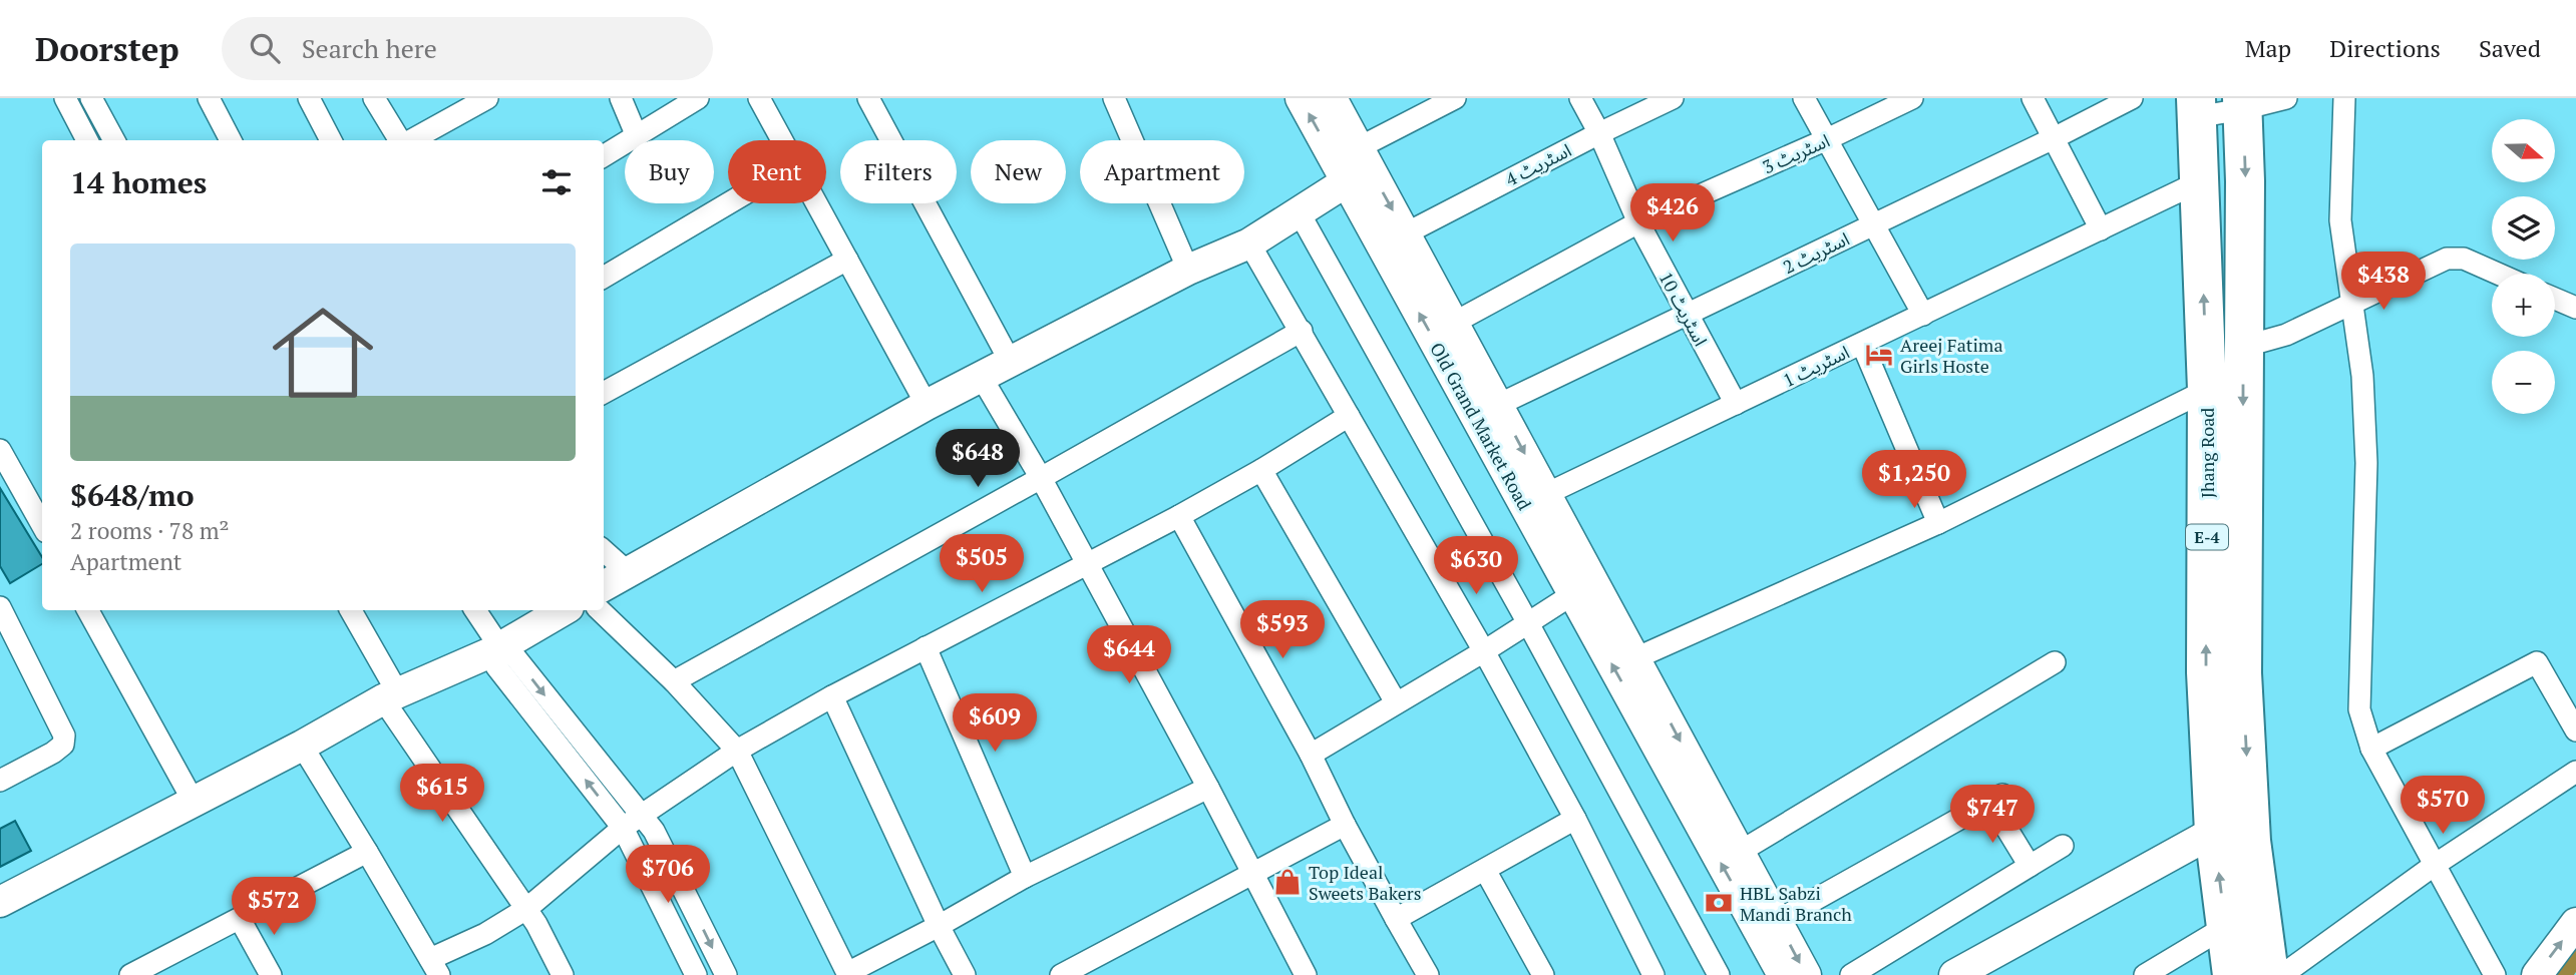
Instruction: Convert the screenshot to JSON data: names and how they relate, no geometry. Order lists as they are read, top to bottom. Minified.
{"streets":{"highway":["Jhang Road","E-4"],"street":["اسٹریٹ 3","اسٹریٹ 4","اسٹریٹ 2","اسٹریٹ 10","اسٹریٹ 1","Old Grand Market Road"]},"crossings":[["اسٹریٹ 3","اسٹریٹ 10"],["اسٹریٹ 3","Old Grand Market Road"],["اسٹریٹ 4","اسٹریٹ 10"],["اسٹریٹ 4","Old Grand Market Road"],["اسٹریٹ 2","اسٹریٹ 10"],["اسٹریٹ 2","Old Grand Market Road"],["اسٹریٹ 10","اسٹریٹ 1"],["اسٹریٹ 1","Old Grand Market Road"],["اسٹریٹ 1","Jhang Road"]],"places":{"hotel":["Areej Fatima Girls Hoste"],"shop":["Top Ideal Sweets Bakers"],"bank":["HBL Sabzi Mandi Branch"]},"north":"right","page":{"header":"Doorstep","search":"Search here","nav":["Map","Directions","Saved"],"map_buttons":["+","−"],"chip":["Buy","Rent","Filters","New","Apartment"],"heading":"14 homes","price":["$426","$438","$648","$1,250","$505","$630","$593","$644","$609","$615","$570","$747","$706","$572"],"list":[{"name":"$648/mo","note":"2 rooms · 78 m² · Apartment"}]}}
